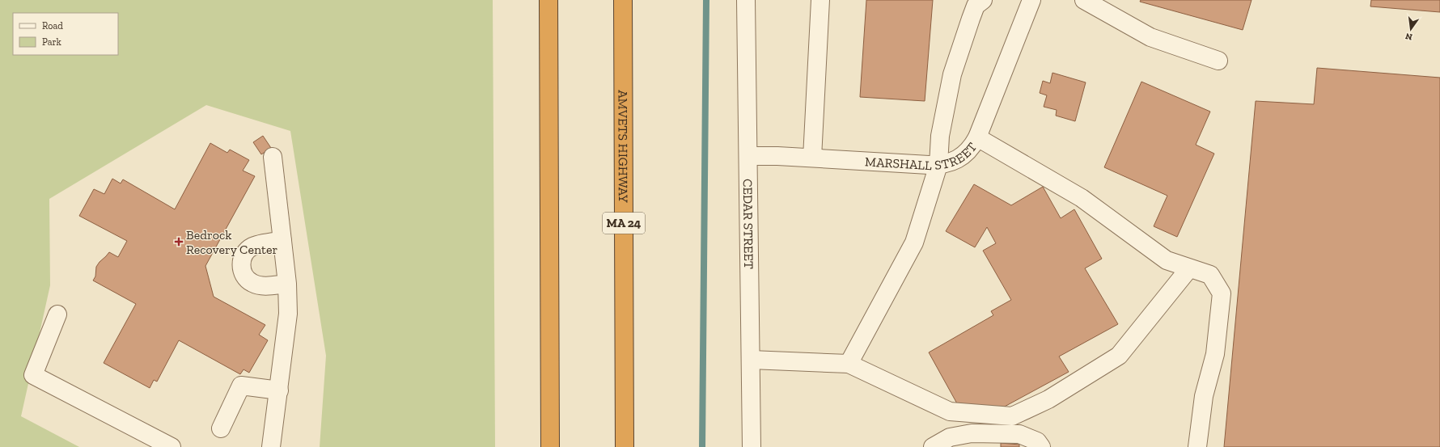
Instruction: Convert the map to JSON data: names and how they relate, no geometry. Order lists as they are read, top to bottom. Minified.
{"streets":{"highway":["AMVETS HIGHWAY","MA 24"],"street":["MARSHALL STREET","CEDAR STREET"]},"crossings":[["MARSHALL STREET","CEDAR STREET"]],"places":{"health":["Bedrock Recovery Center"]},"legend":["Road","Park"],"north":"bottom"}
